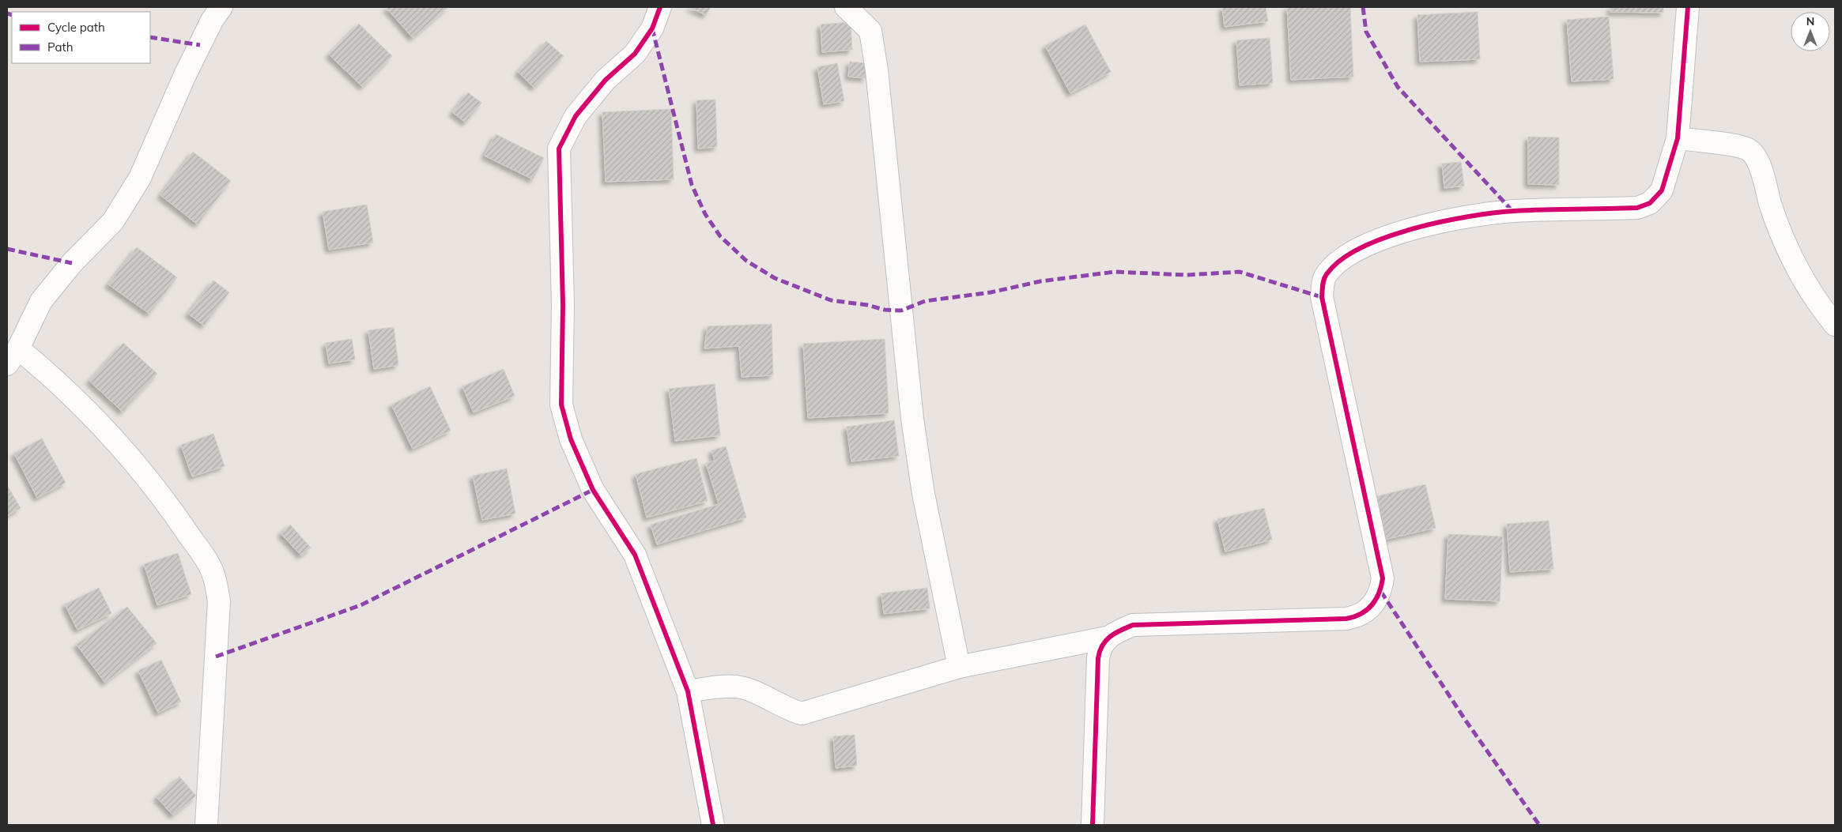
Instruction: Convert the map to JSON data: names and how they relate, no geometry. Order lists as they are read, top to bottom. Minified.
{"legend":["Cycle path","Path"],"north":"top"}
